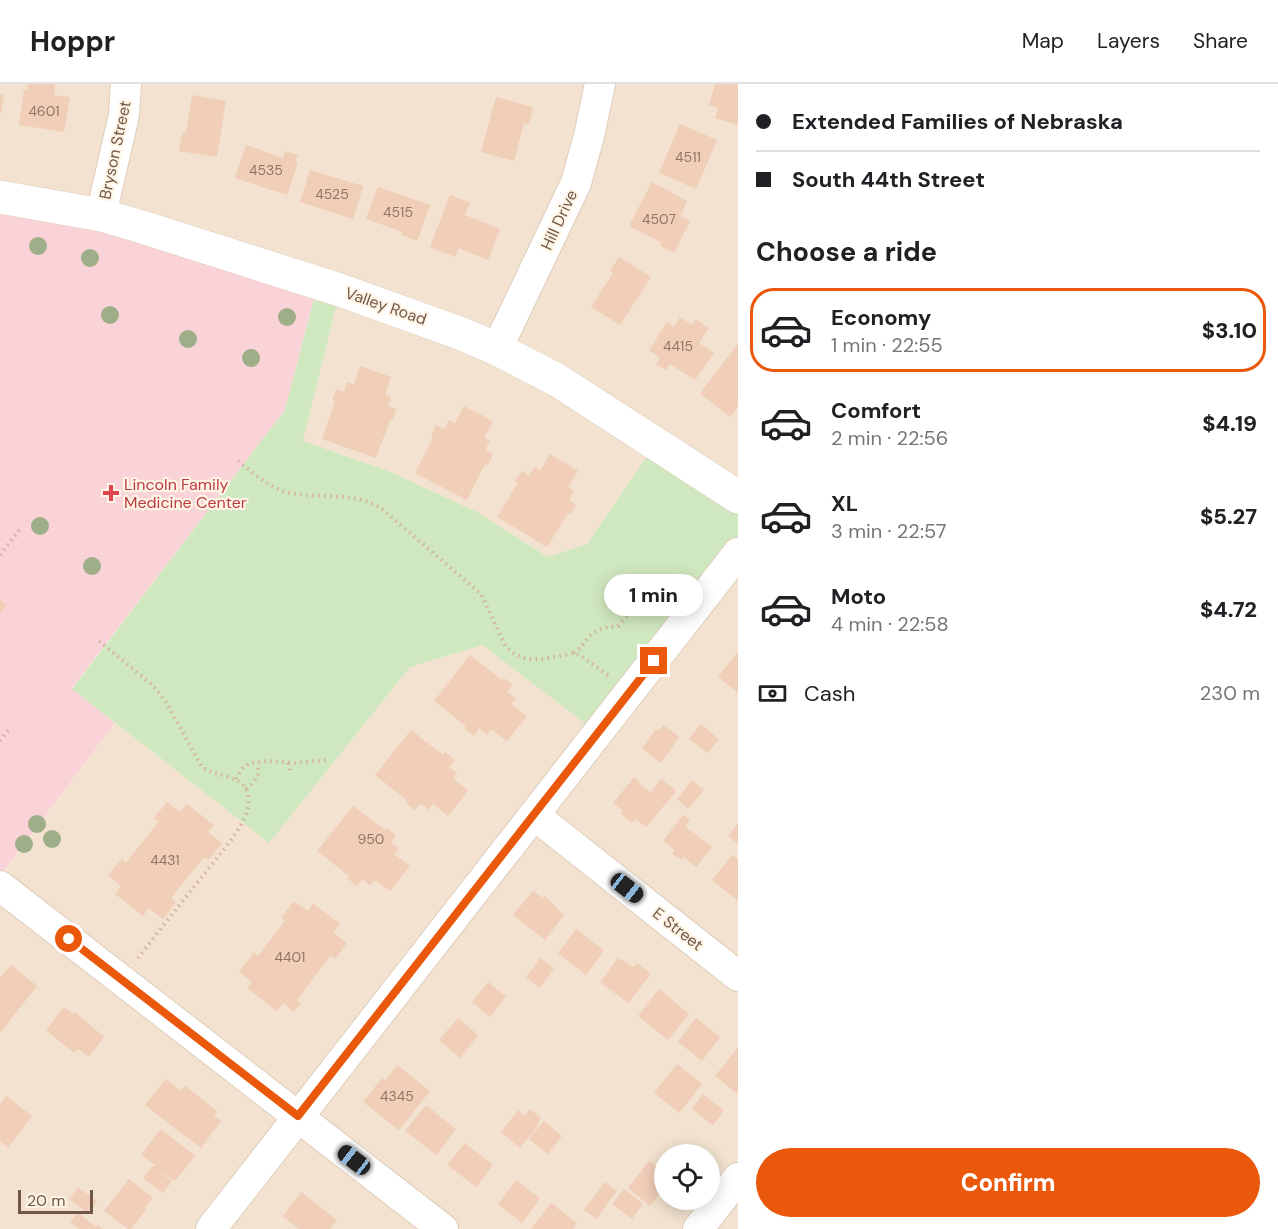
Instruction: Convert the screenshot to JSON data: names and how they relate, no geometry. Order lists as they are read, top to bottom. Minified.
{"streets":{"street":["Bryson Street","Hill Drive","Valley Road","E Street"]},"crossings":[["Bryson Street","Valley Road"],["Hill Drive","Valley Road"]],"places":{"health":["Lincoln Family Medicine Center"]},"house_numbers":["4601","4511","4535","4525","4515","4507","4415","950","4431","4401","4345"],"scale_bar":"20 m","page":{"header":"Hoppr","nav":["Map","Layers","Share"],"banner":["Extended Families of Nebraska","South 44th Street"],"heading":"Choose a ride","list":[{"name":"Economy","note":"1 min · 22:55","value":"$3.10"},{"name":"Comfort","note":"2 min · 22:56","value":"$4.19"},{"name":"XL","note":"3 min · 22:57","value":"$5.27"},{"name":"Moto","note":"4 min · 22:58","value":"$4.72"}],"bubble":"1 min","pay":["Cash","230 m"],"buttons":"Confirm","scale":"20 m"}}
